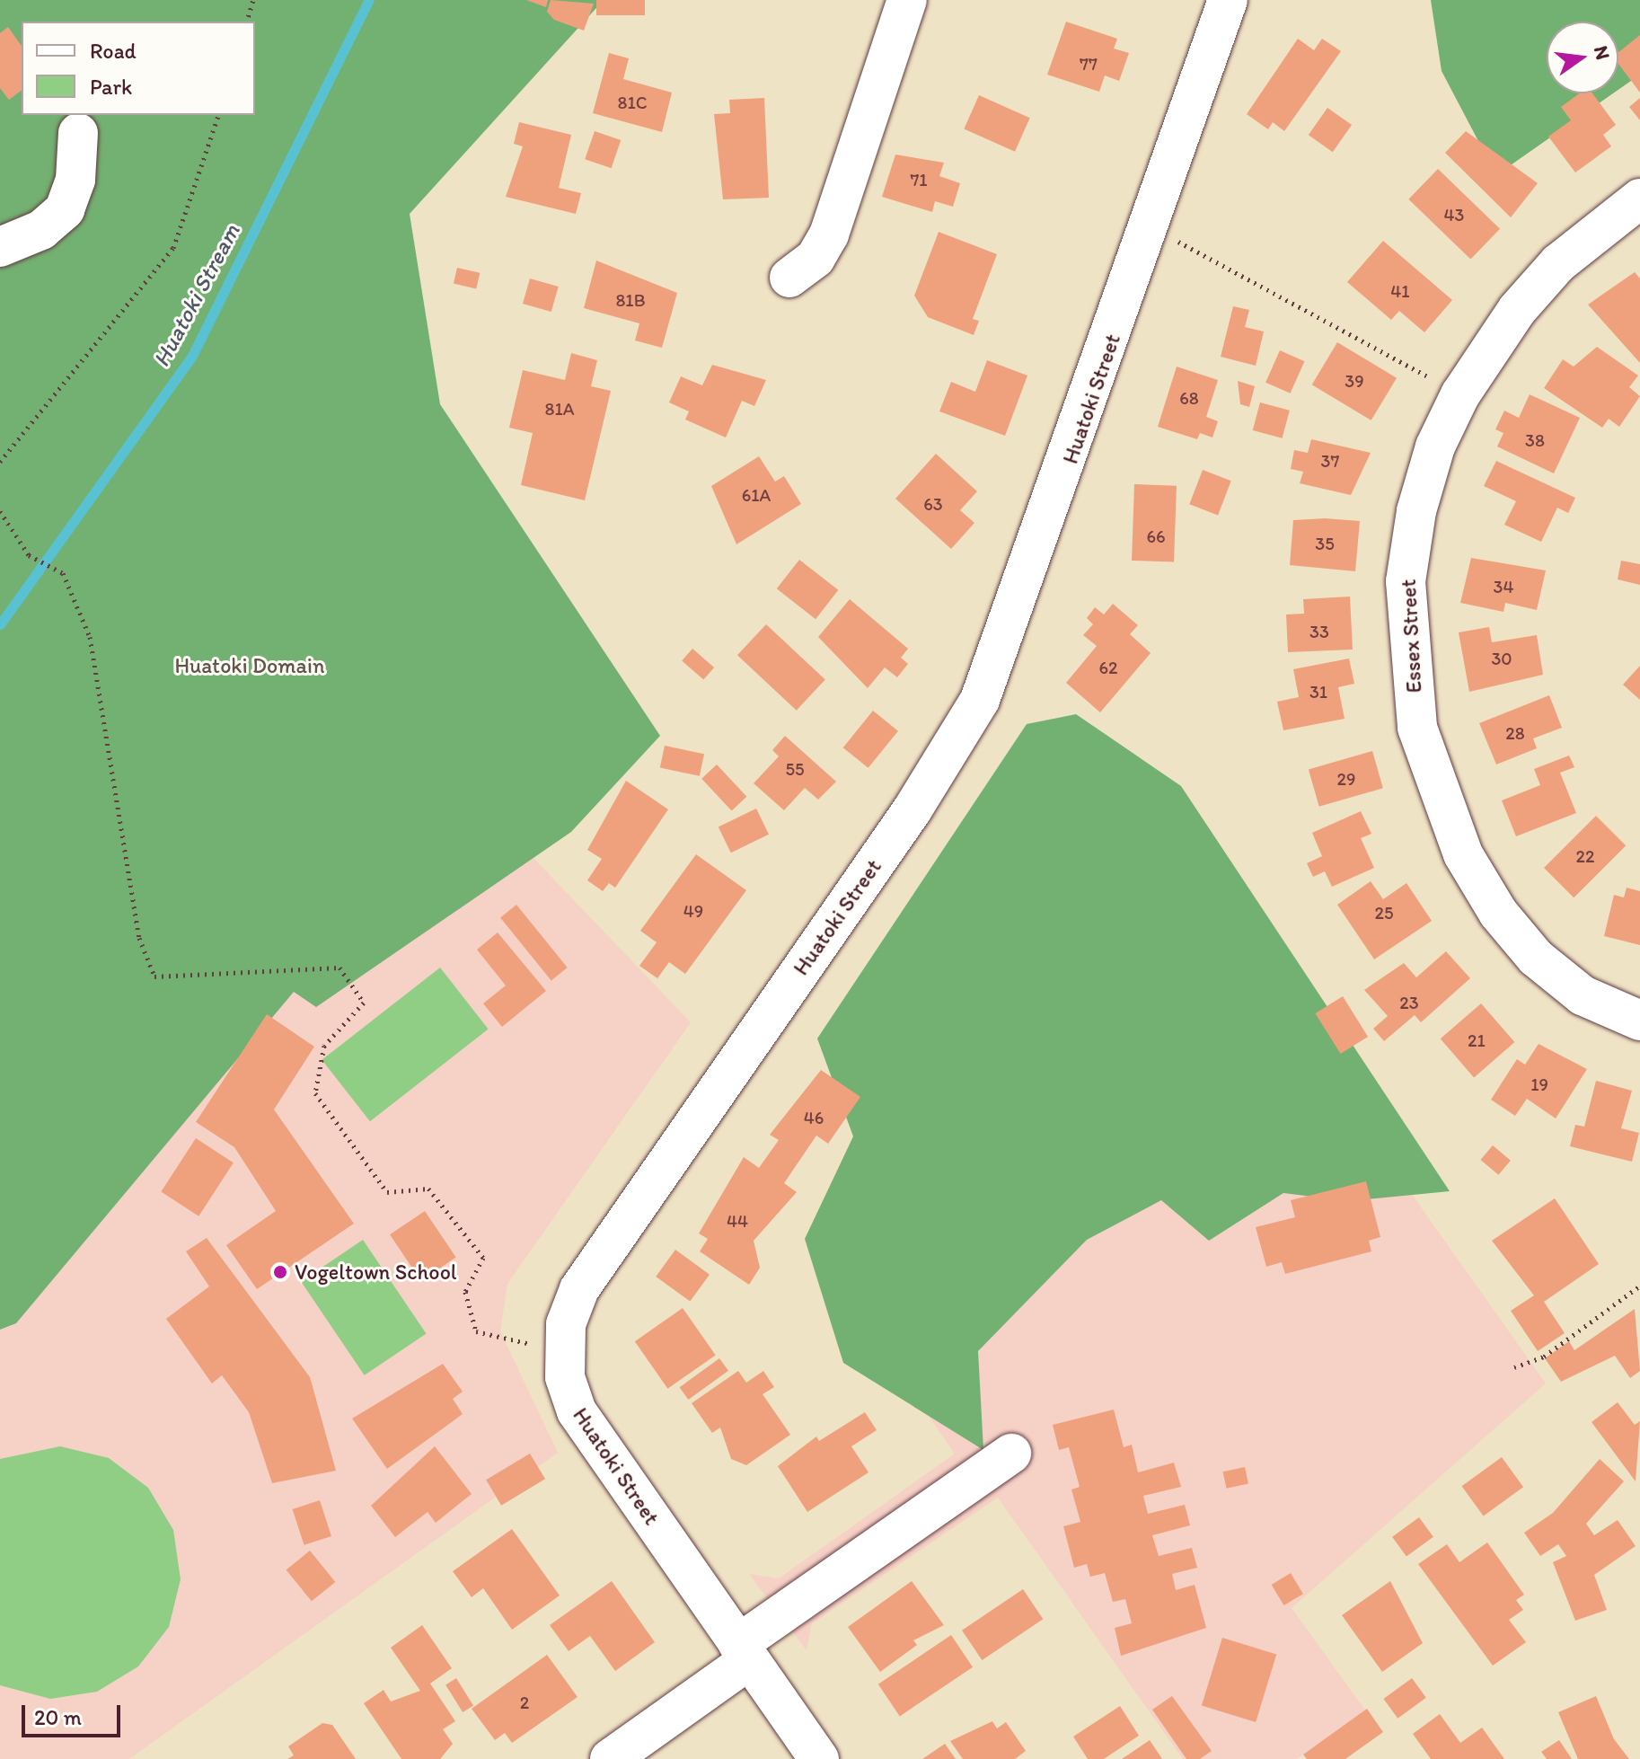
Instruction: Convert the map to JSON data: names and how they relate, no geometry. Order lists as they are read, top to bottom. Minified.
{"streets":{"main road":["Huatoki Street","Essex Street"]},"water":["Huatoki Stream"],"parks":["Huatoki Domain"],"places":["Vogeltown School"],"house_numbers":["77","81C","71","43","41","81B","39","68","81A","38","37","61A","63","66","35","34","33","30","62","31","28","55","29","22","49","25","23","21","19","46","44","2"],"legend":["Road","Park"],"scale_bar":"20 m","north":"right"}
